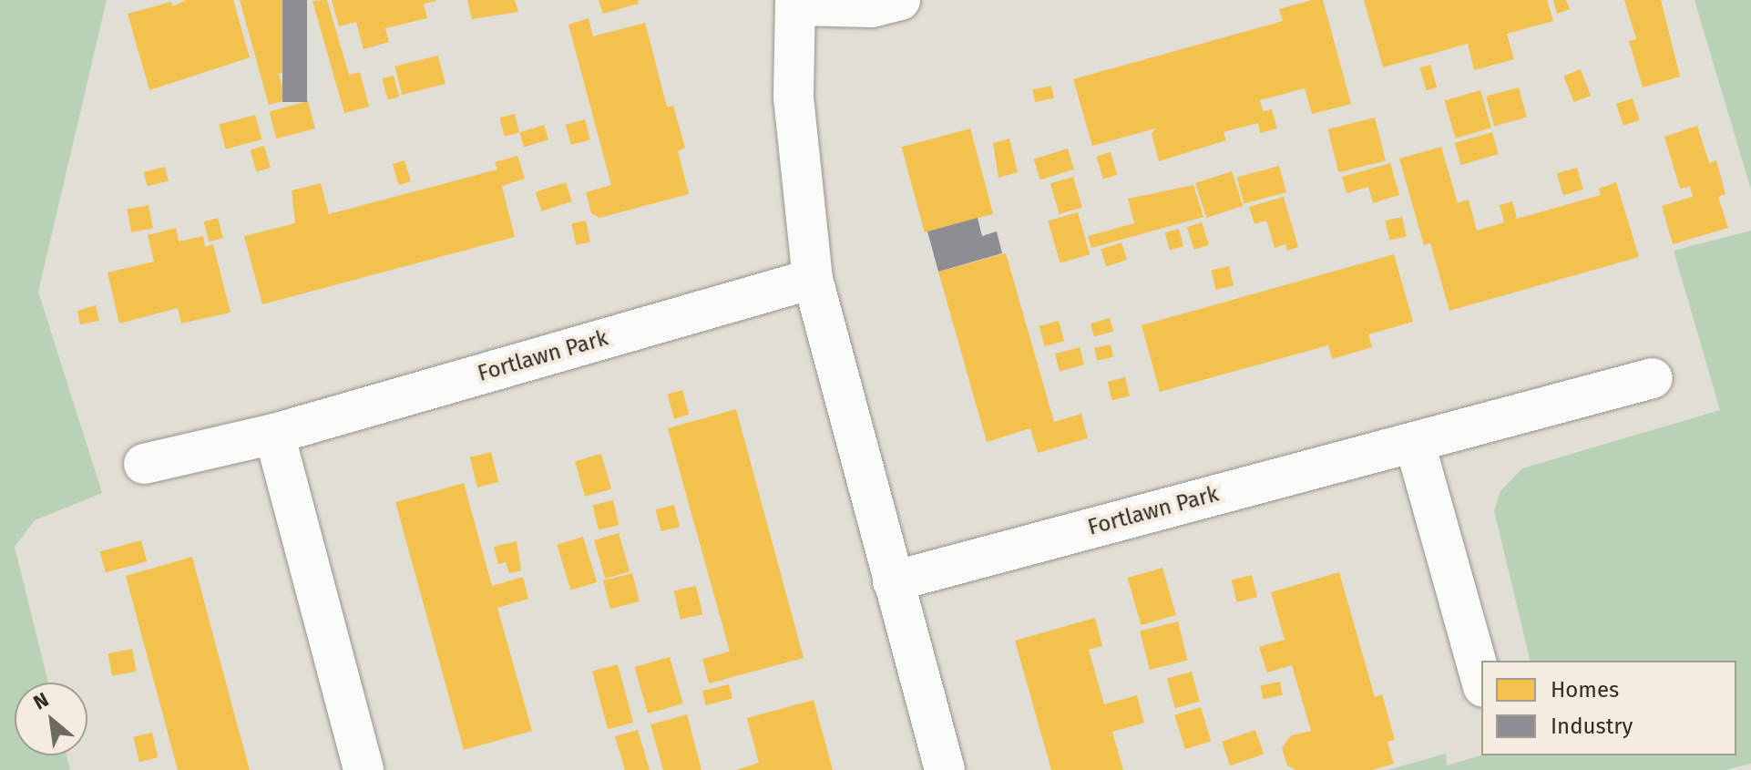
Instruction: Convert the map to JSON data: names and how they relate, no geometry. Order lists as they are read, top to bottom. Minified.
{"streets":{"street":["Fortlawn Park"]},"legend":["Homes","Industry"],"north":"top left"}
